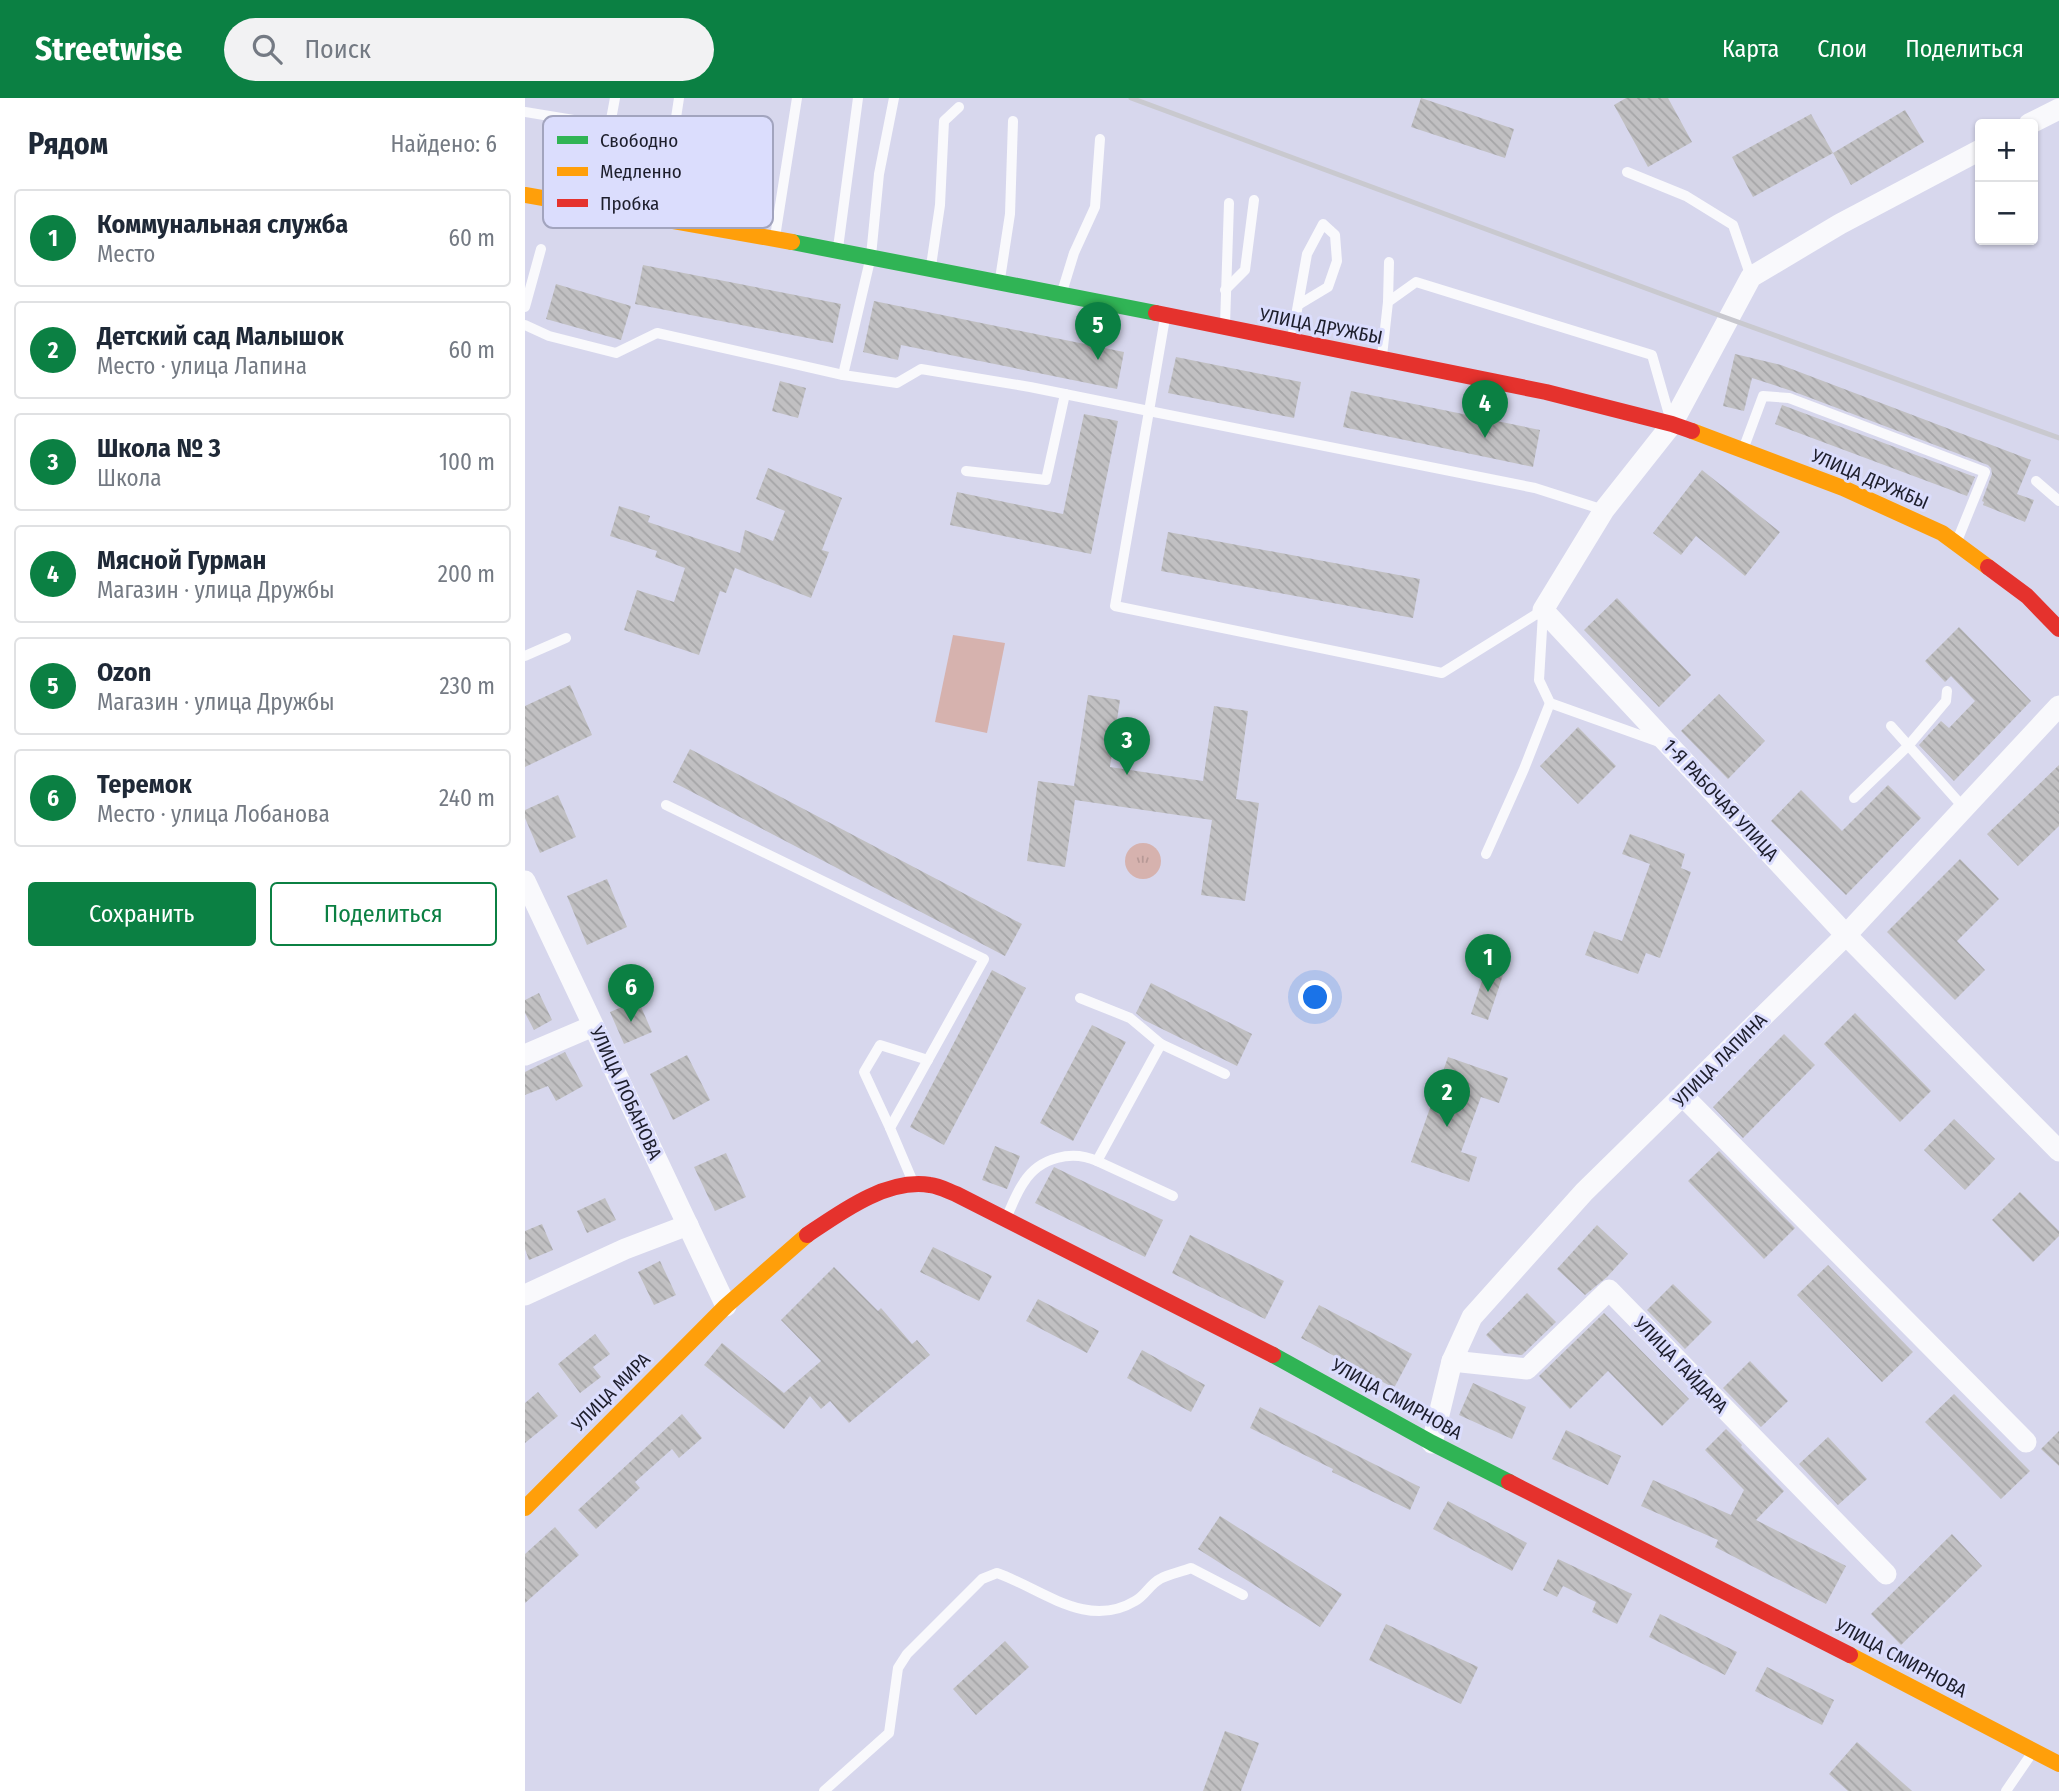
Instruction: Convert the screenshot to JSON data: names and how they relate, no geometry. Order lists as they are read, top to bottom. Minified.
{"streets":{"street":["УЛИЦА ДРУЖБЫ","1-Я РАБОЧАЯ УЛИЦА","УЛИЦА ЛАПИНА","УЛИЦА ЛОБАНОВА","УЛИЦА ГАЙДАРА","УЛИЦА МИРА","УЛИЦА СМИРНОВА"]},"crossings":[["1-Я РАБОЧАЯ УЛИЦА","УЛИЦА ЛАПИНА"],["УЛИЦА ЛАПИНА","УЛИЦА ГАЙДАРА"],["УЛИЦА ЛАПИНА","УЛИЦА СМИРНОВА"],["УЛИЦА ЛОБАНОВА","УЛИЦА МИРА"],["УЛИЦА ЛОБАНОВА","УЛИЦА СМИРНОВА"],["УЛИЦА МИРА","УЛИЦА СМИРНОВА"]],"legend":["Свободно","Медленно","Пробка"],"page":{"header":"Streetwise","search":"Поиск","nav":["Карта","Слои","Поделиться"],"heading":["Рядом","Найдено: 6"],"map_buttons":["+","−"],"list":[{"mark":"1","name":"Коммунальная служба","note":"Место","value":"60 m"},{"mark":"2","name":"Детский сад Малышок","note":"Место · улица Лапина","value":"60 m"},{"mark":"3","name":"Школа № 3","note":"Школа","value":"100 m"},{"mark":"4","name":"Мясной Гурман","note":"Магазин · улица Дружбы","value":"200 m"},{"mark":"5","name":"Ozon","note":"Магазин · улица Дружбы","value":"230 m"},{"mark":"6","name":"Теремок","note":"Место · улица Лобанова","value":"240 m"}],"pins":["5","4","3","1","6","2"],"buttons":["Сохранить","Поделиться"]}}
